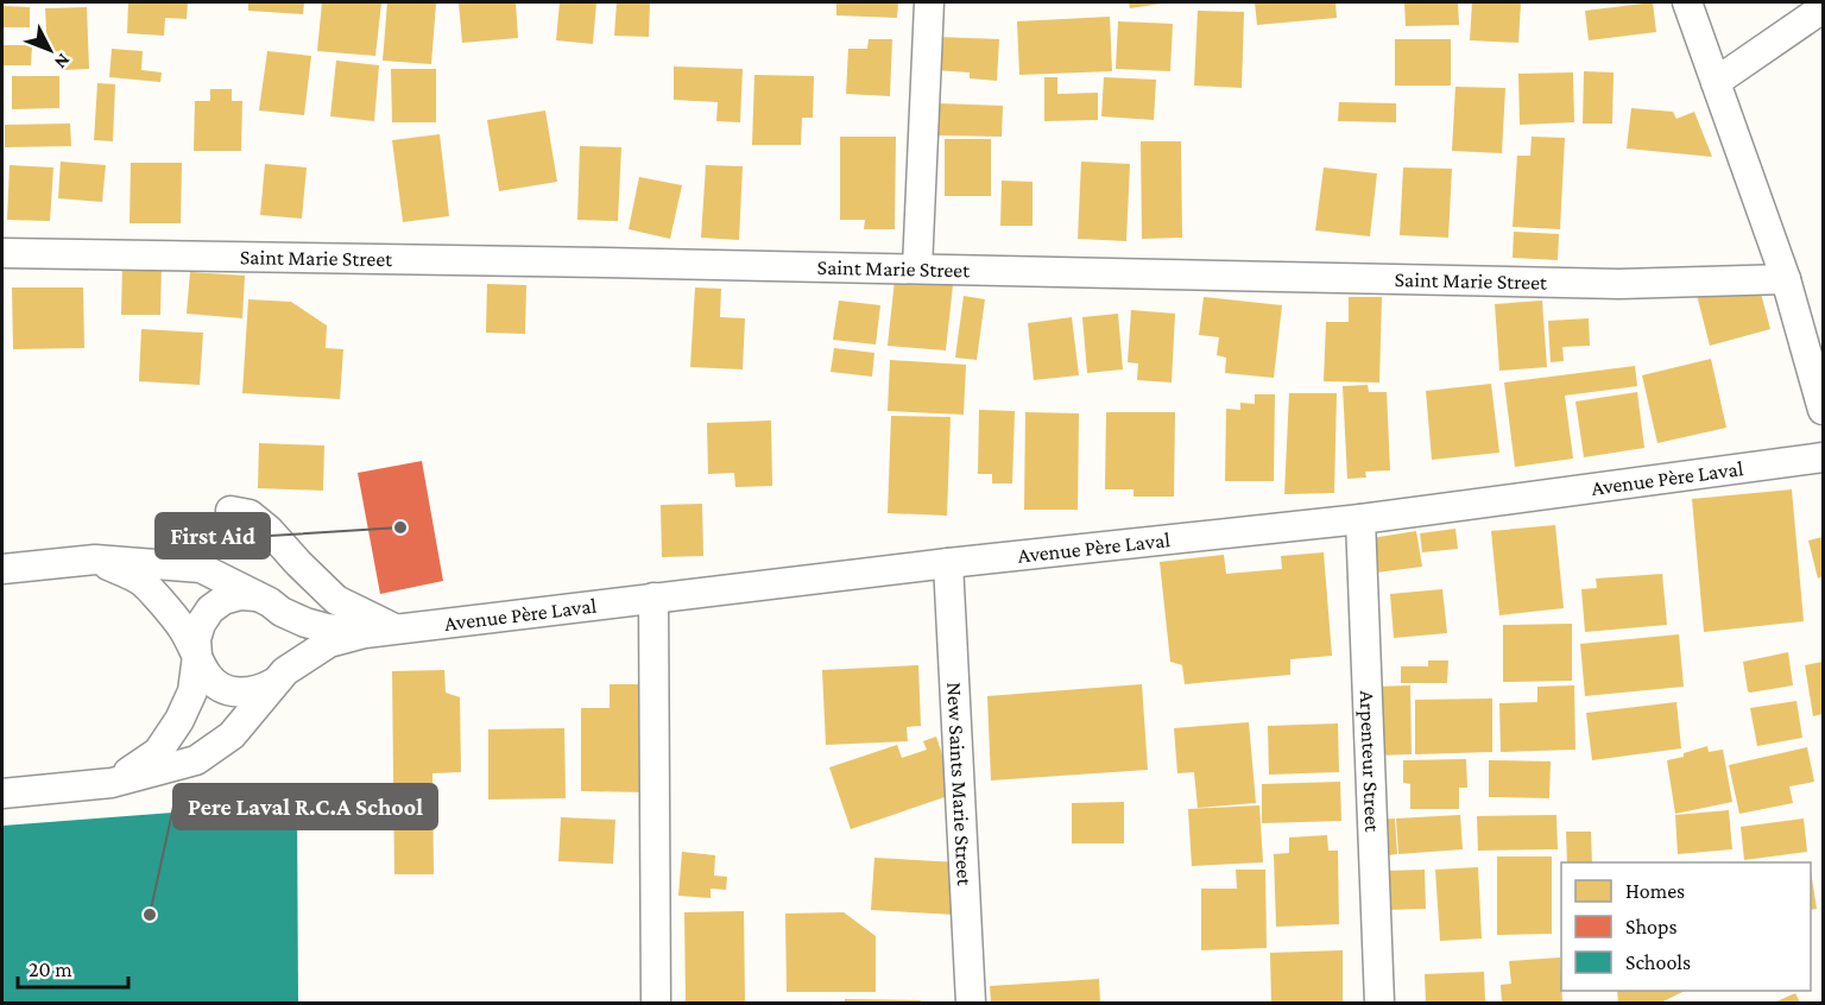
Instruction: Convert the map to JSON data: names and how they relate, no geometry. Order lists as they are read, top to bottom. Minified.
{"streets":{"street":["Saint Marie Street","Avenue Père Laval","Arpenteur Street","New Saints Marie Street"]},"crossings":[["Avenue Père Laval","Arpenteur Street"],["Avenue Père Laval","New Saints Marie Street"]],"places":["First Aid","Pere Laval R.C.A School"],"legend":["Homes","Shops","Schools"],"scale_bar":"20 m","north":"bottom right"}
